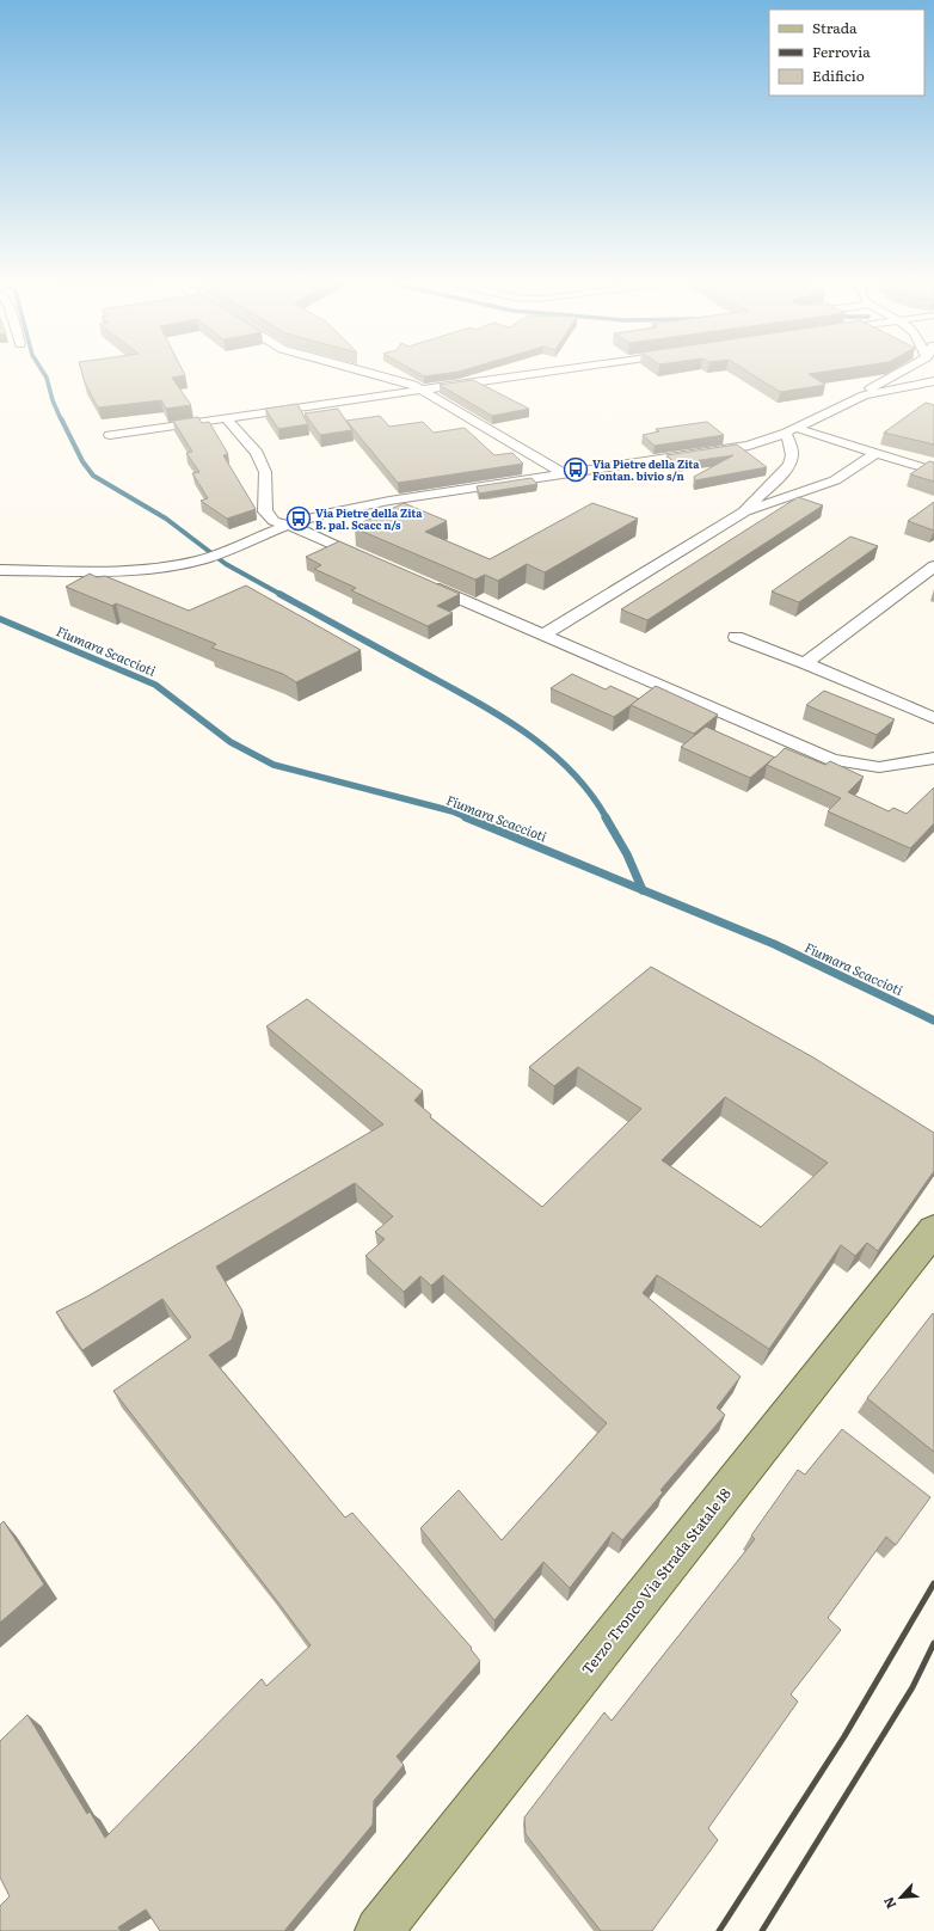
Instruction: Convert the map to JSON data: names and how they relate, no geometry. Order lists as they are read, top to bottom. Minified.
{"streets":{"main road":["Terzo Tronco Via Strada Statale 18"]},"water":["Fiumara Scaccioti"],"places":{"bus stop":["Via Pietre della Zita Fontan. bivio s/n","Via Pietre della Zita B. pal. Scacc n/s"]},"legend":["Strada","Ferrovia","Edificio"],"north":"bottom left"}
